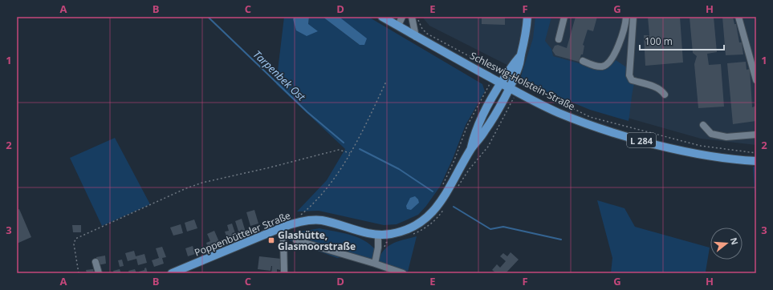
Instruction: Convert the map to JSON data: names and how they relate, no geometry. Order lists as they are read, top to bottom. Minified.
{"streets":{"main road":["Schleswig-Holstein-Straße","L 284","Poppenbütteler Straße"]},"crossings":[["Schleswig-Holstein-Straße","Poppenbütteler Straße"]],"water":["Tarpenbek Ost"],"places":{"transit":["Glashütte, Glasmoorstraße"]},"scale_bar":"100 m","north":"right","grid":{"columns":["A","B","C","D","E","F","G","H"],"rows":["1","2","3"]}}
